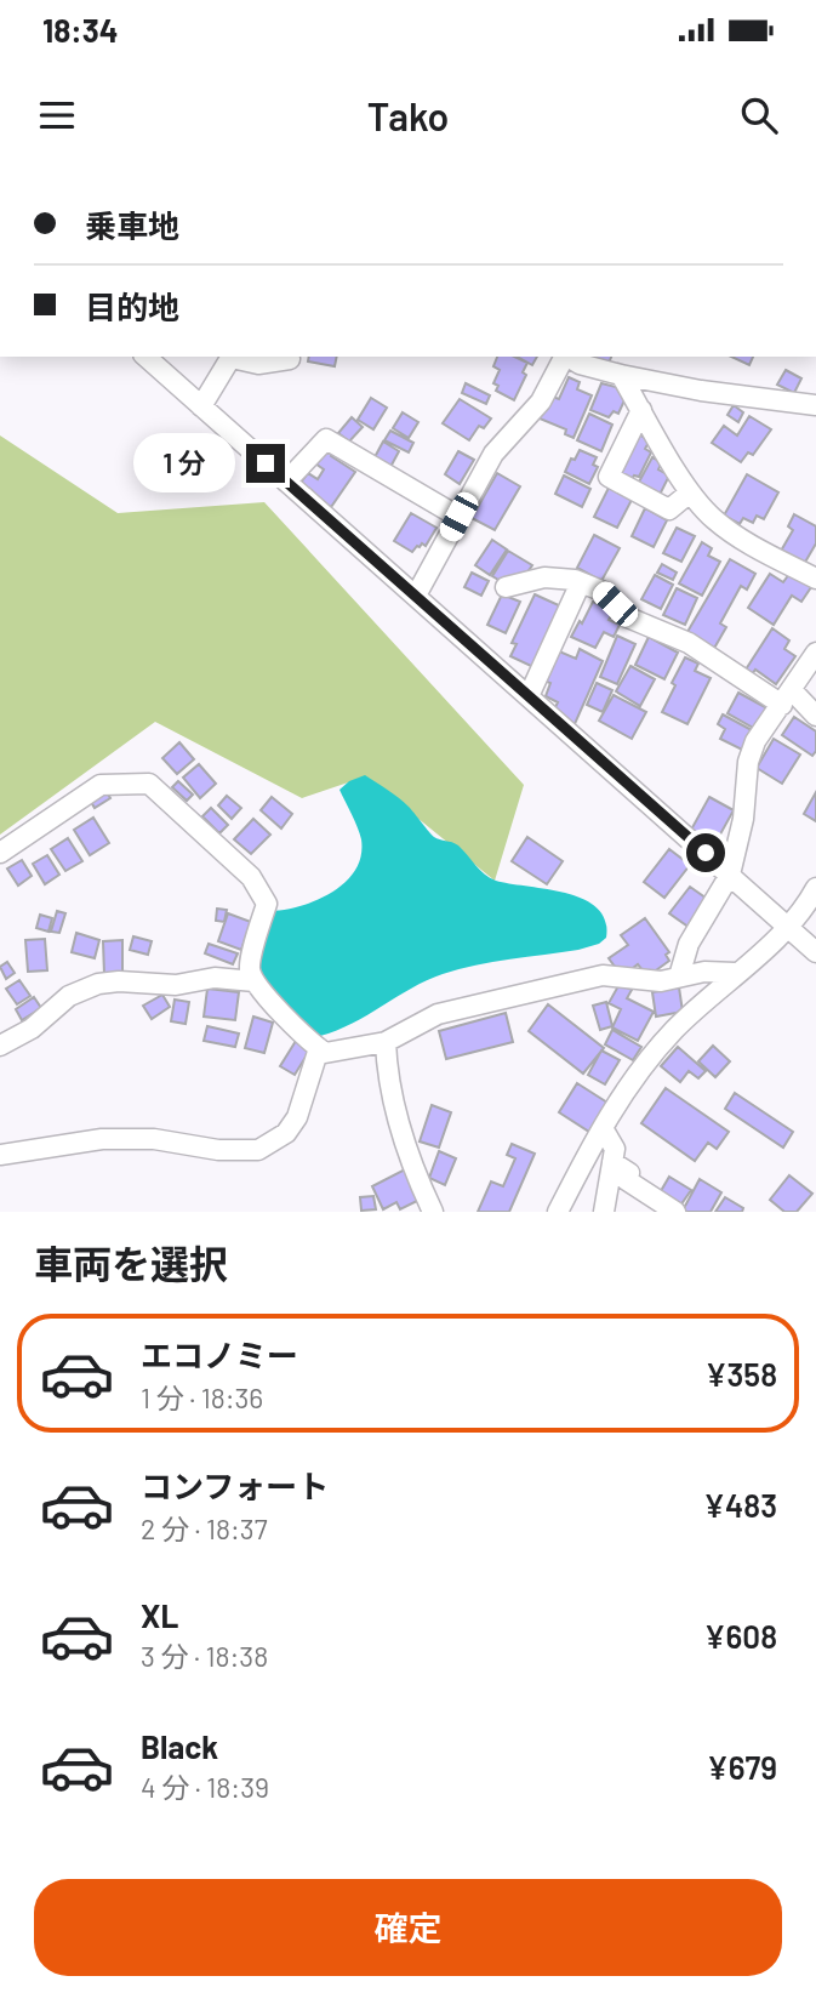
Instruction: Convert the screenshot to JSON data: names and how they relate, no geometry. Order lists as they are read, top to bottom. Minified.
{"page":{"status":"18:34","header":"Tako","banner":["乗車地","目的地"],"bubble":"1 分","heading":"車両を選択","list":[{"name":"エコノミー","note":"1 分 · 18:36","value":"¥358"},{"name":"コンフォート","note":"2 分 · 18:37","value":"¥483"},{"name":"XL","note":"3 分 · 18:38","value":"¥608"},{"name":"Black","note":"4 分 · 18:39","value":"¥679"}],"buttons":"確定"}}
